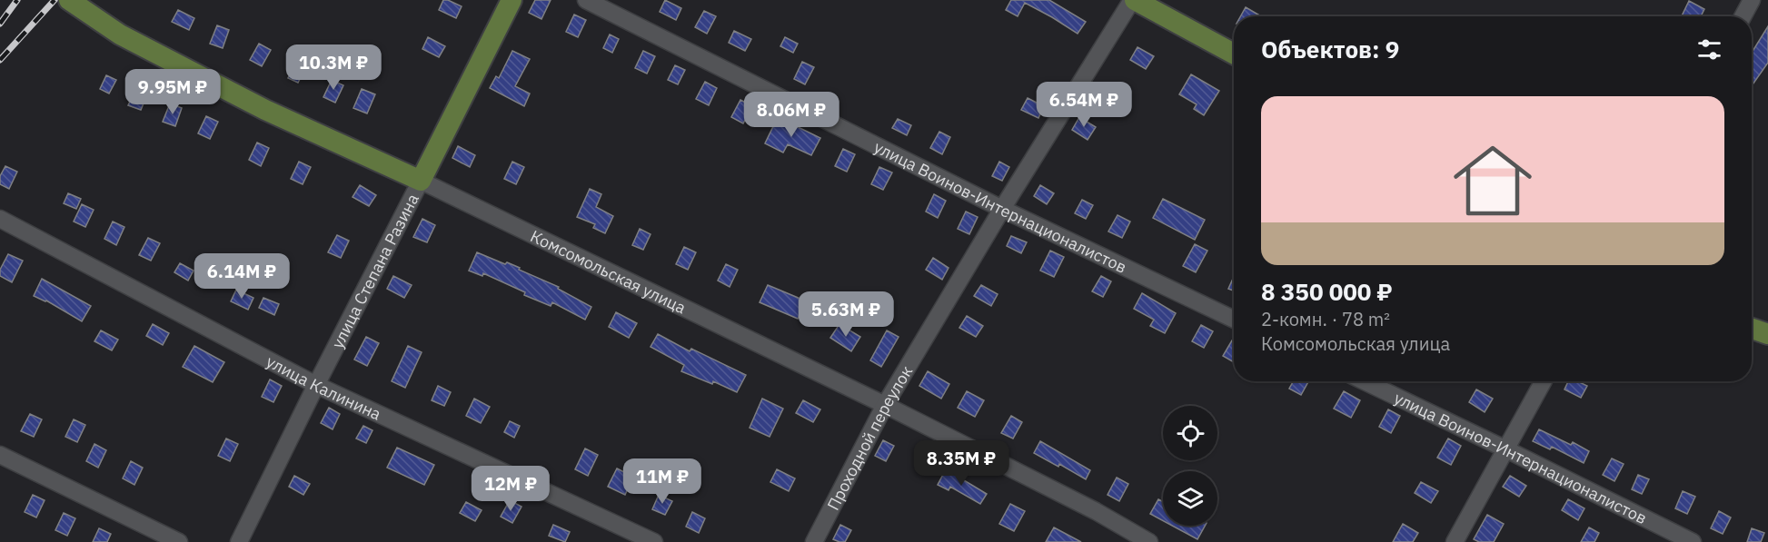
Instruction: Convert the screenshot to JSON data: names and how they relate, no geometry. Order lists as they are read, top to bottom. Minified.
{"streets":{"main road":["улица Степана Разина","Комсомольская улица"],"street":["улица Воинов-Интернационалистов","улица Калинина","Проходной переулок"]},"crossings":[["улица Воинов-Интернационалистов","Проходной переулок"],["улица Степана Разина","Комсомольская улица"],["улица Степана Разина","улица Калинина"],["Комсомольская улица","Проходной переулок"]],"page":{"heading":"Объектов: 9","price":["10.3M ₽","9.95M ₽","6.54M ₽","8.06M ₽","6.14M ₽","5.63M ₽","8.35M ₽","11M ₽","12M ₽"],"list":[{"name":"8 350 000 ₽","note":"2-комн. · 78 m² · Комсомольская улица"}]}}
